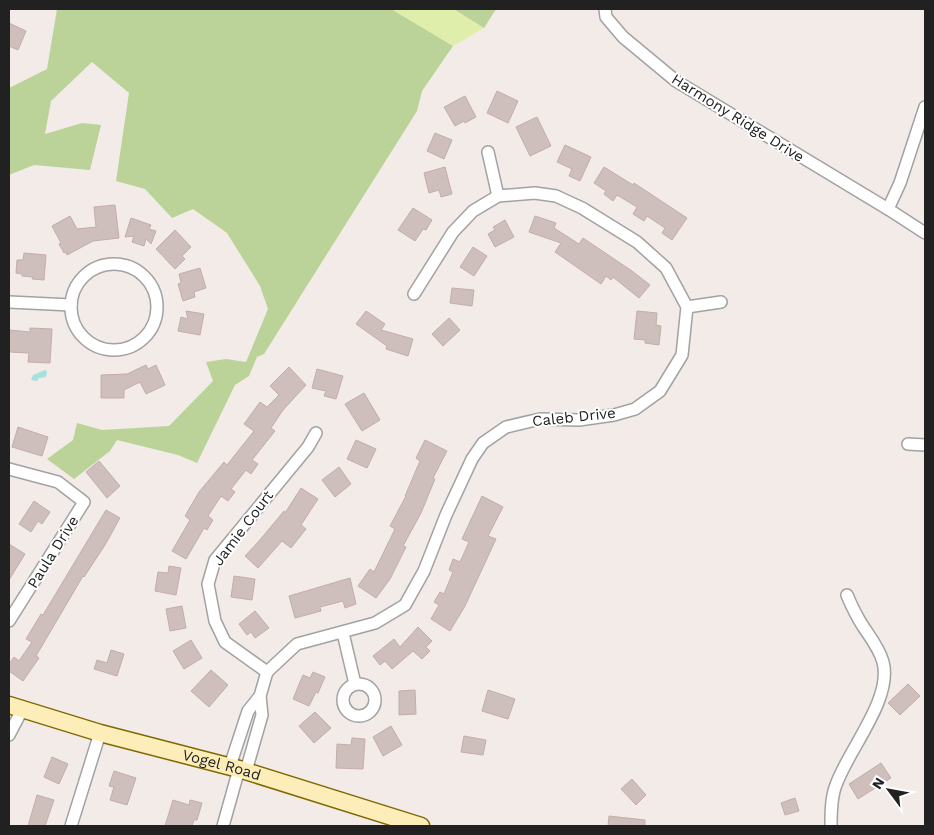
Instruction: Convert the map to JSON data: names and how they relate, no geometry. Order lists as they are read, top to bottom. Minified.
{"streets":{"street":["Harmony Ridge Drive","Caleb Drive","Jamie Court","Paula Drive","Vogel Road"]},"crossings":[["Caleb Drive","Jamie Court"]],"north":"top left"}
